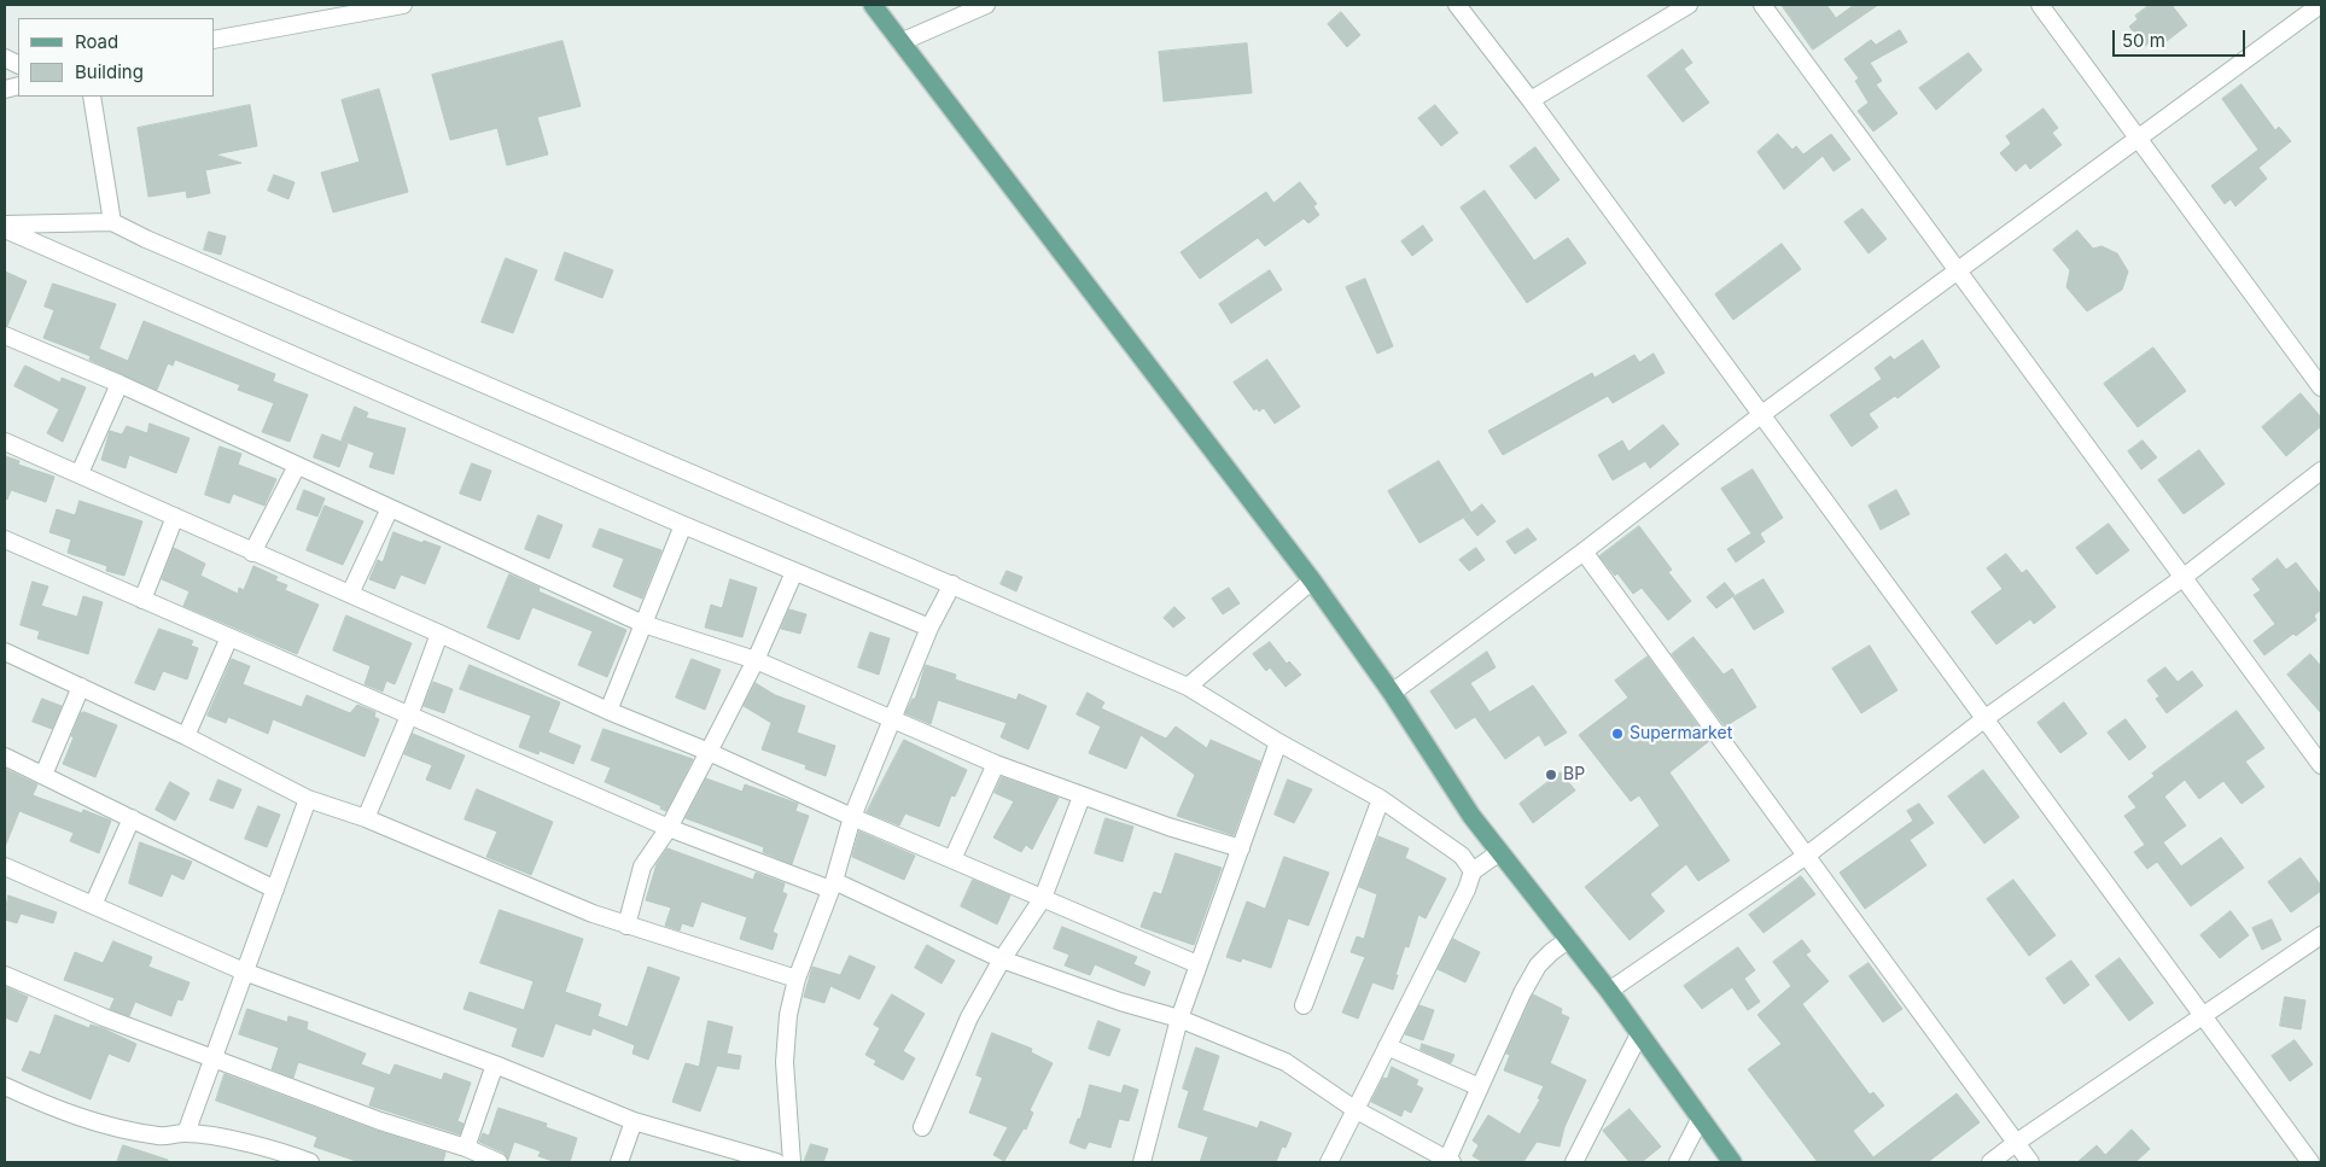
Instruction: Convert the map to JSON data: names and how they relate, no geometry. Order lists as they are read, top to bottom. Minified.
{"places":["Supermarket","BP"],"legend":["Road","Building"],"scale_bar":"50 m"}
